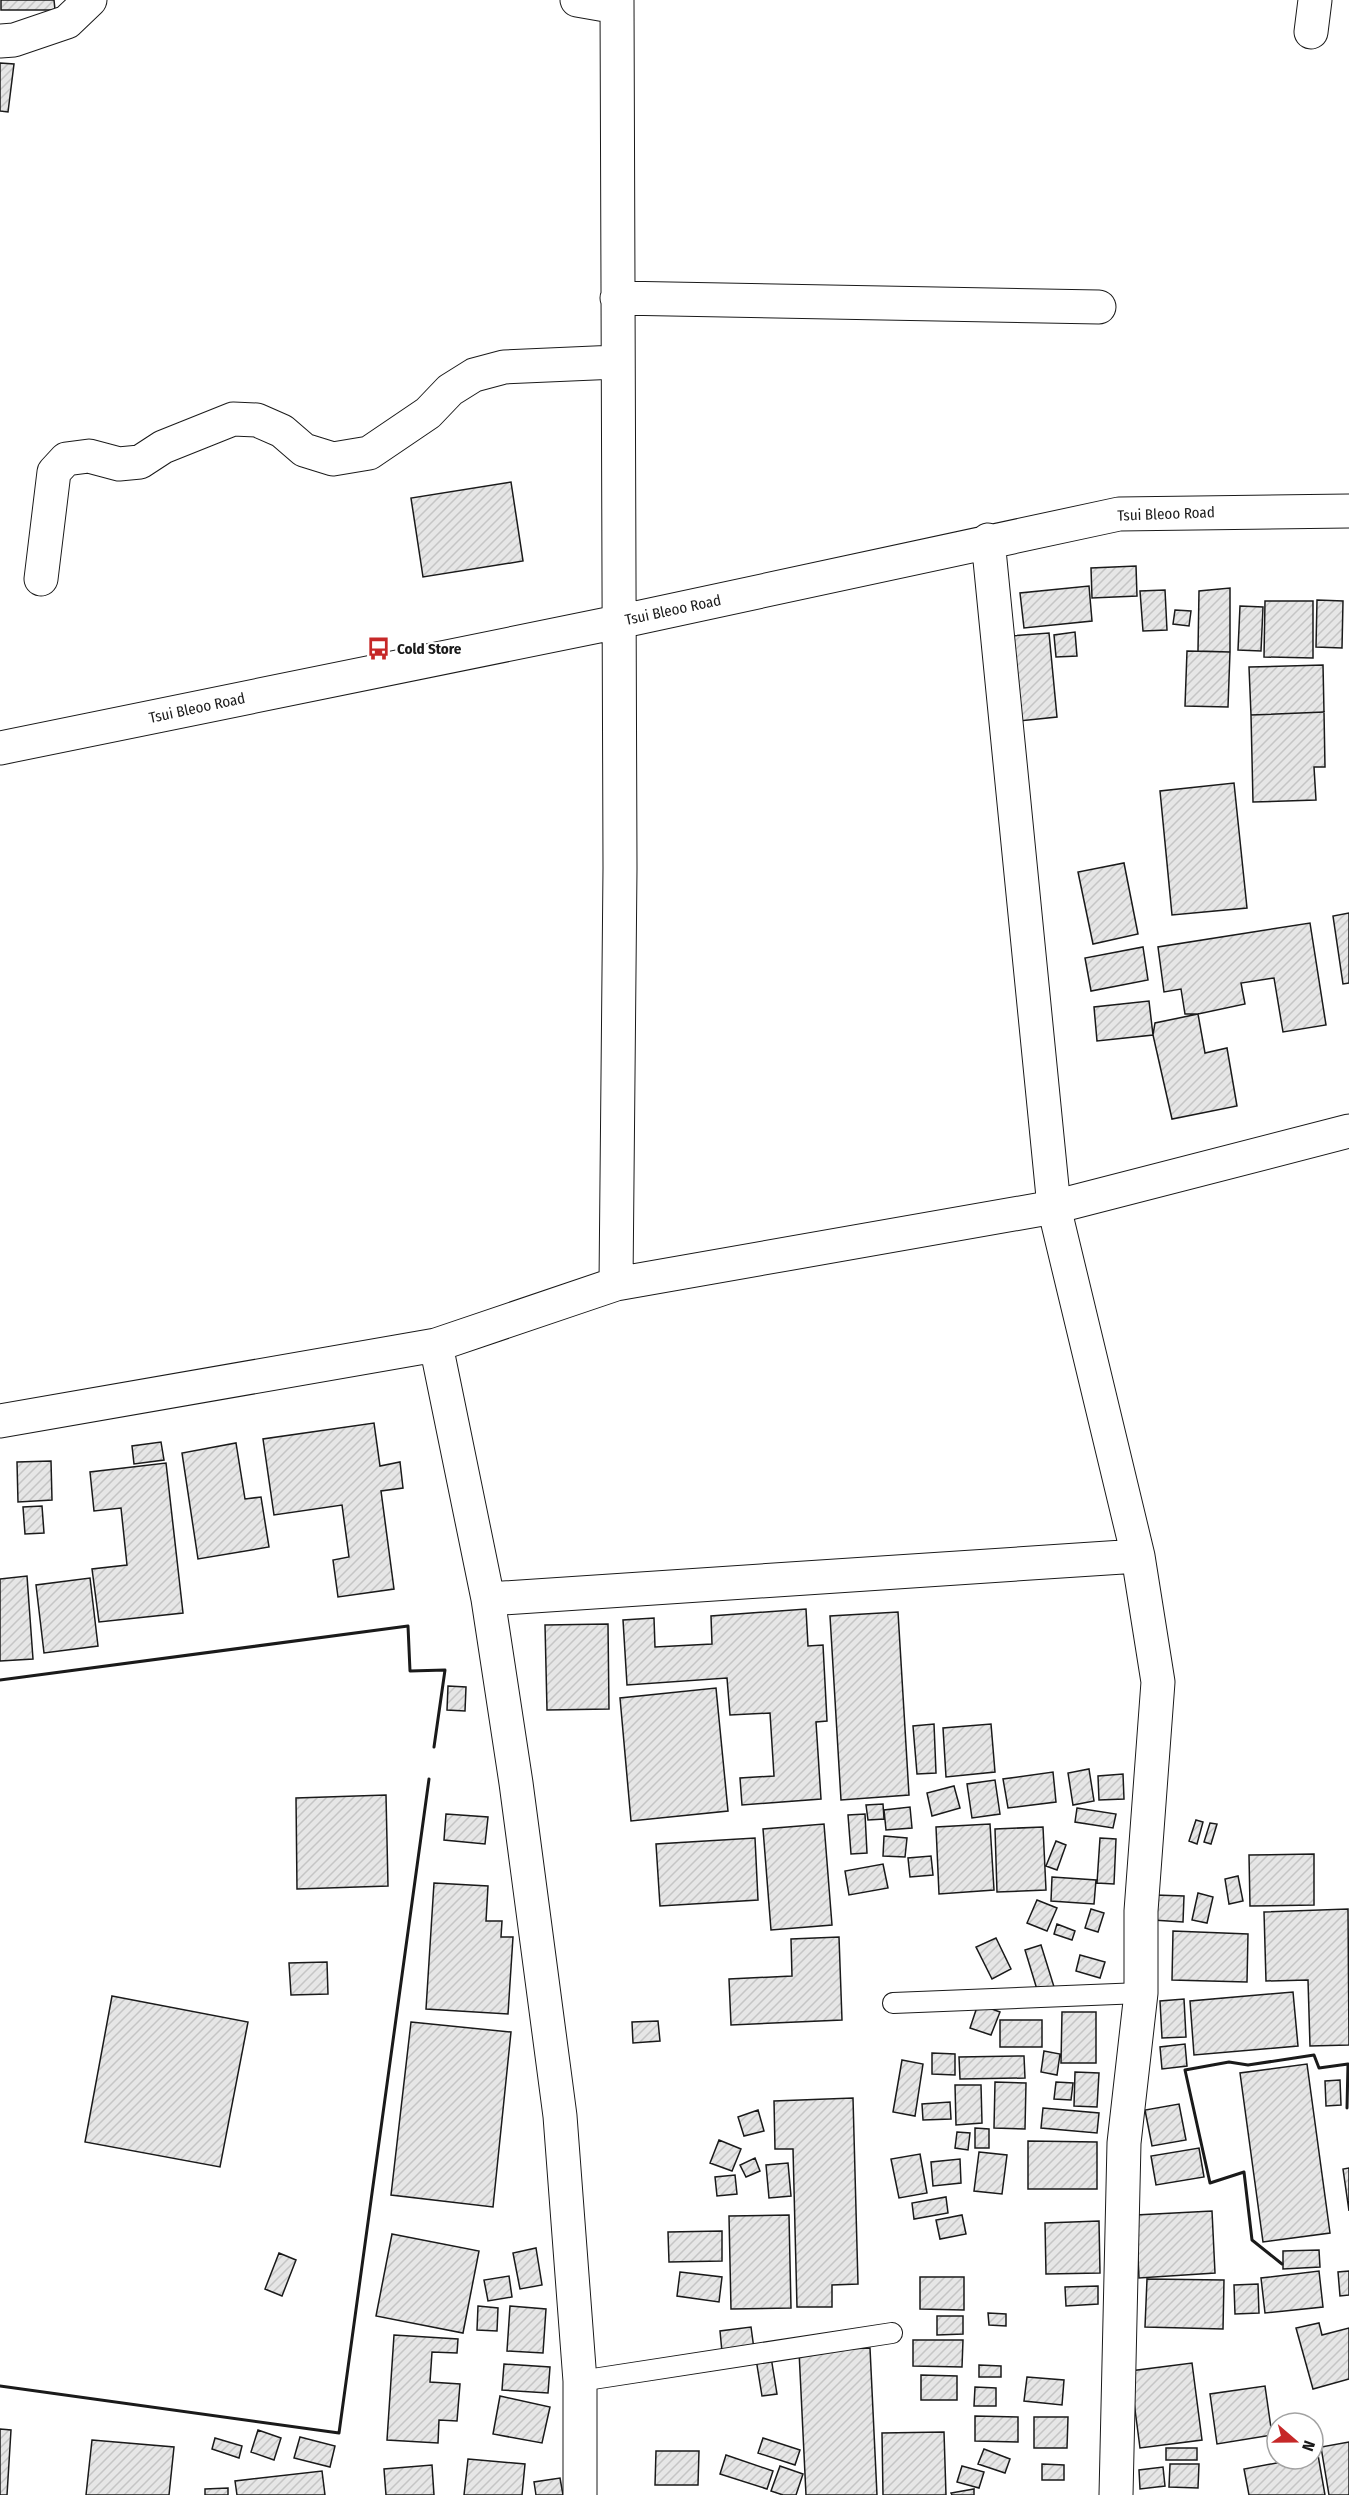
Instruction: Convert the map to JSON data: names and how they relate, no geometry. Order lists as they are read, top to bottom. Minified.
{"streets":{"street":["Tsui Bleoo Road"]},"places":{"bus stop":["Cold Store"]},"north":"right"}
